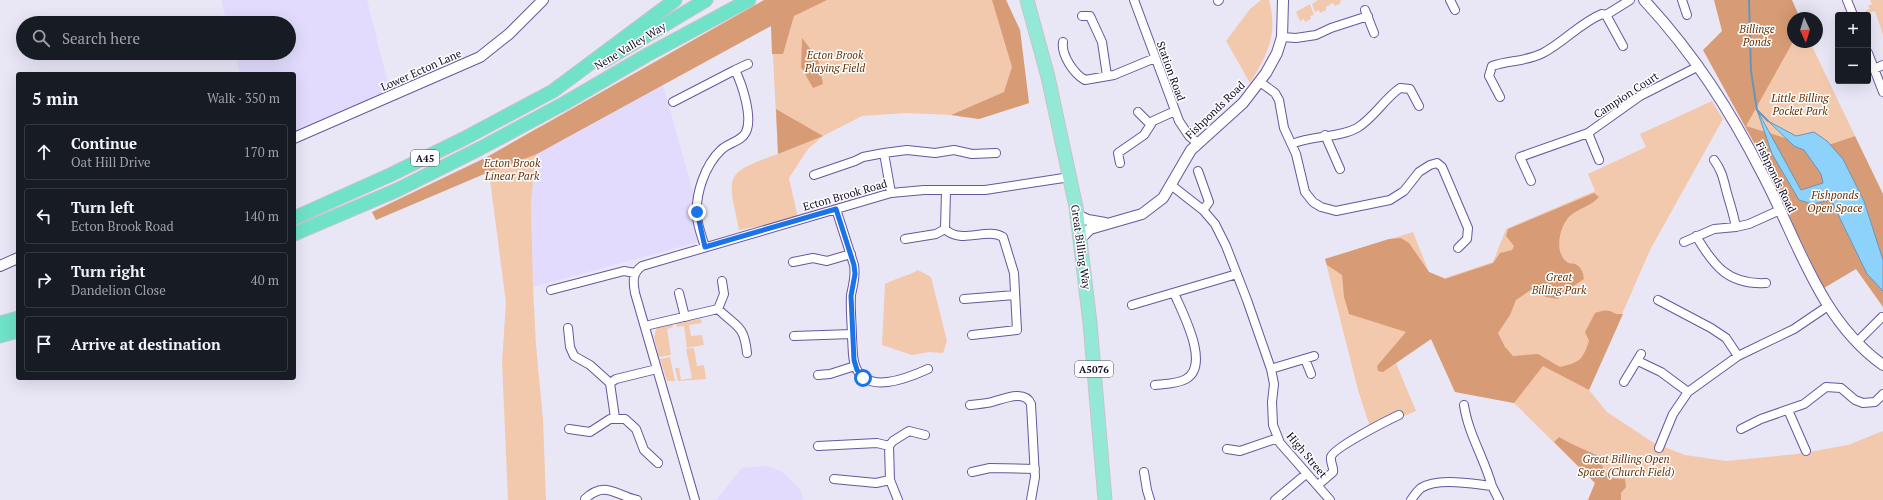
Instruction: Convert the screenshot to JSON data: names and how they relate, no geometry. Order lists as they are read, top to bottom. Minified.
{"streets":{"highway":["Nene Valley Way","A45"],"main road":["Great Billing Way","A5076"],"street":["Lower Ecton Lane","Station Road","Campion Court","Fishponds Road","Ecton Brook Road","High Street"]},"crossings":[["Nene Valley Way","A45"],["Station Road","Fishponds Road"],["Campion Court","Fishponds Road"],["Fishponds Road","Great Billing Way"],["Ecton Brook Road","Great Billing Way"]],"parks":["Billinge Ponds","Ecton Brook Playing Field","Little Billing Pocket Park","Ecton Brook Linear Park","Fishponds Open Space","Great Billing Park","Great Billing Open Space (Church Field)"],"north":"bottom","page":{"map_buttons":["+","−"],"search":"Search here","heading":["5 min","Walk · 350 m"],"list":[["Continue","Oat Hill Drive","170 m"],["Turn left","Ecton Brook Road","140 m"],["Turn right","Dandelion Close","40 m"],"Arrive at destination"]}}
